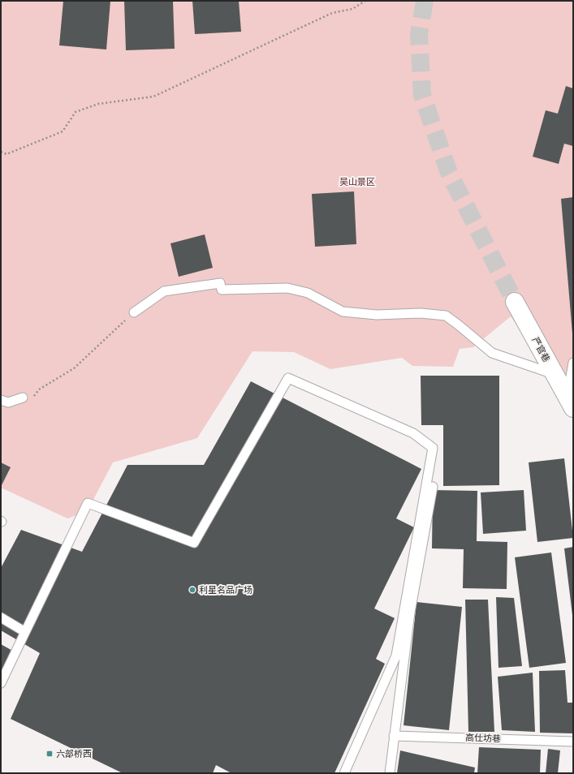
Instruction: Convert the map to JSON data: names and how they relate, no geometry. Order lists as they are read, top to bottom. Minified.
{"streets":{"street":["严官巷"],"lane":["高仕坊巷"]},"parks":["吴山景区"],"places":{"other":["利星名品广场"],"transit":["六部桥西"]}}
